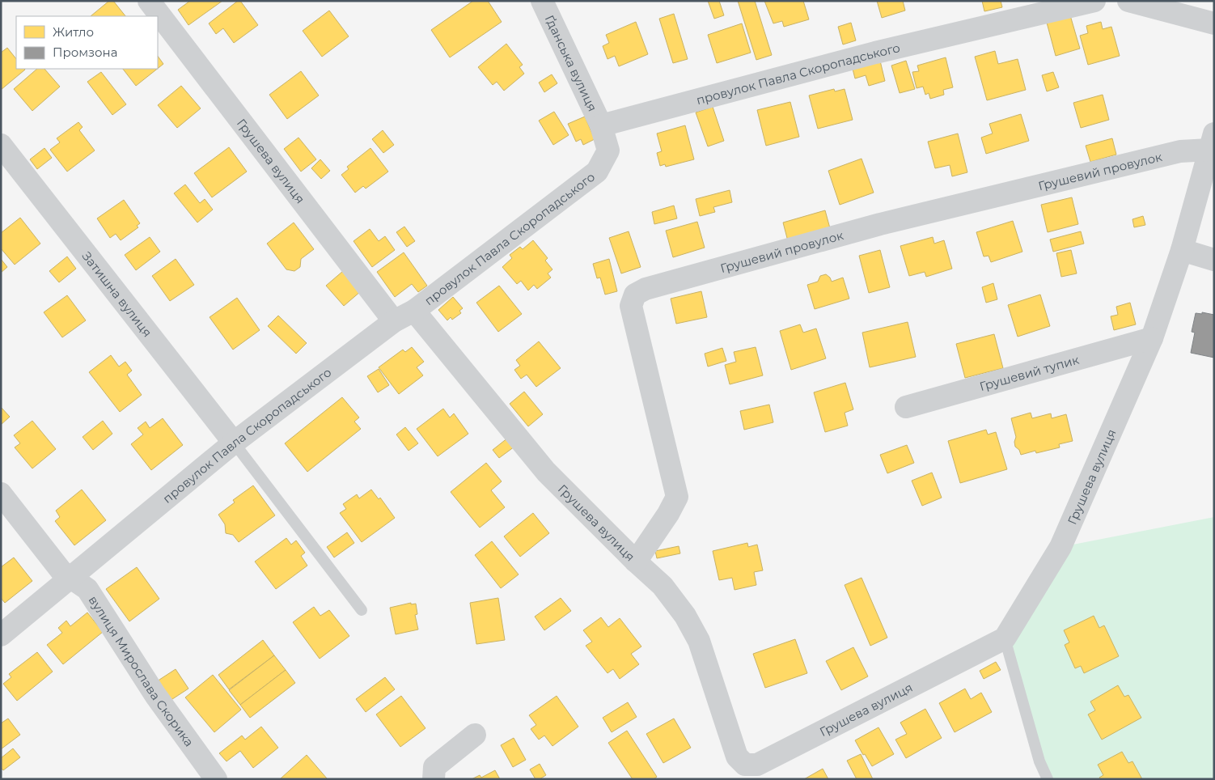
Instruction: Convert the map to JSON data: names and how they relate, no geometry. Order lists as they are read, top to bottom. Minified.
{"streets":{"street":["Ґданська вулиця","провулок Павла Скоропадського","Грушева вулиця","Грушевий провулок","Затишна вулиця","Грушевий тупик","вулиця Мирослава Скорика"]},"crossings":[["Ґданська вулиця","провулок Павла Скоропадського"],["провулок Павла Скоропадського","Грушева вулиця"],["провулок Павла Скоропадського","Затишна вулиця"],["провулок Павла Скоропадського","вулиця Мирослава Скорика"],["Грушева вулиця","Грушевий провулок"],["Грушева вулиця","Грушевий тупик"]],"legend":["Житло","Промзона"]}
